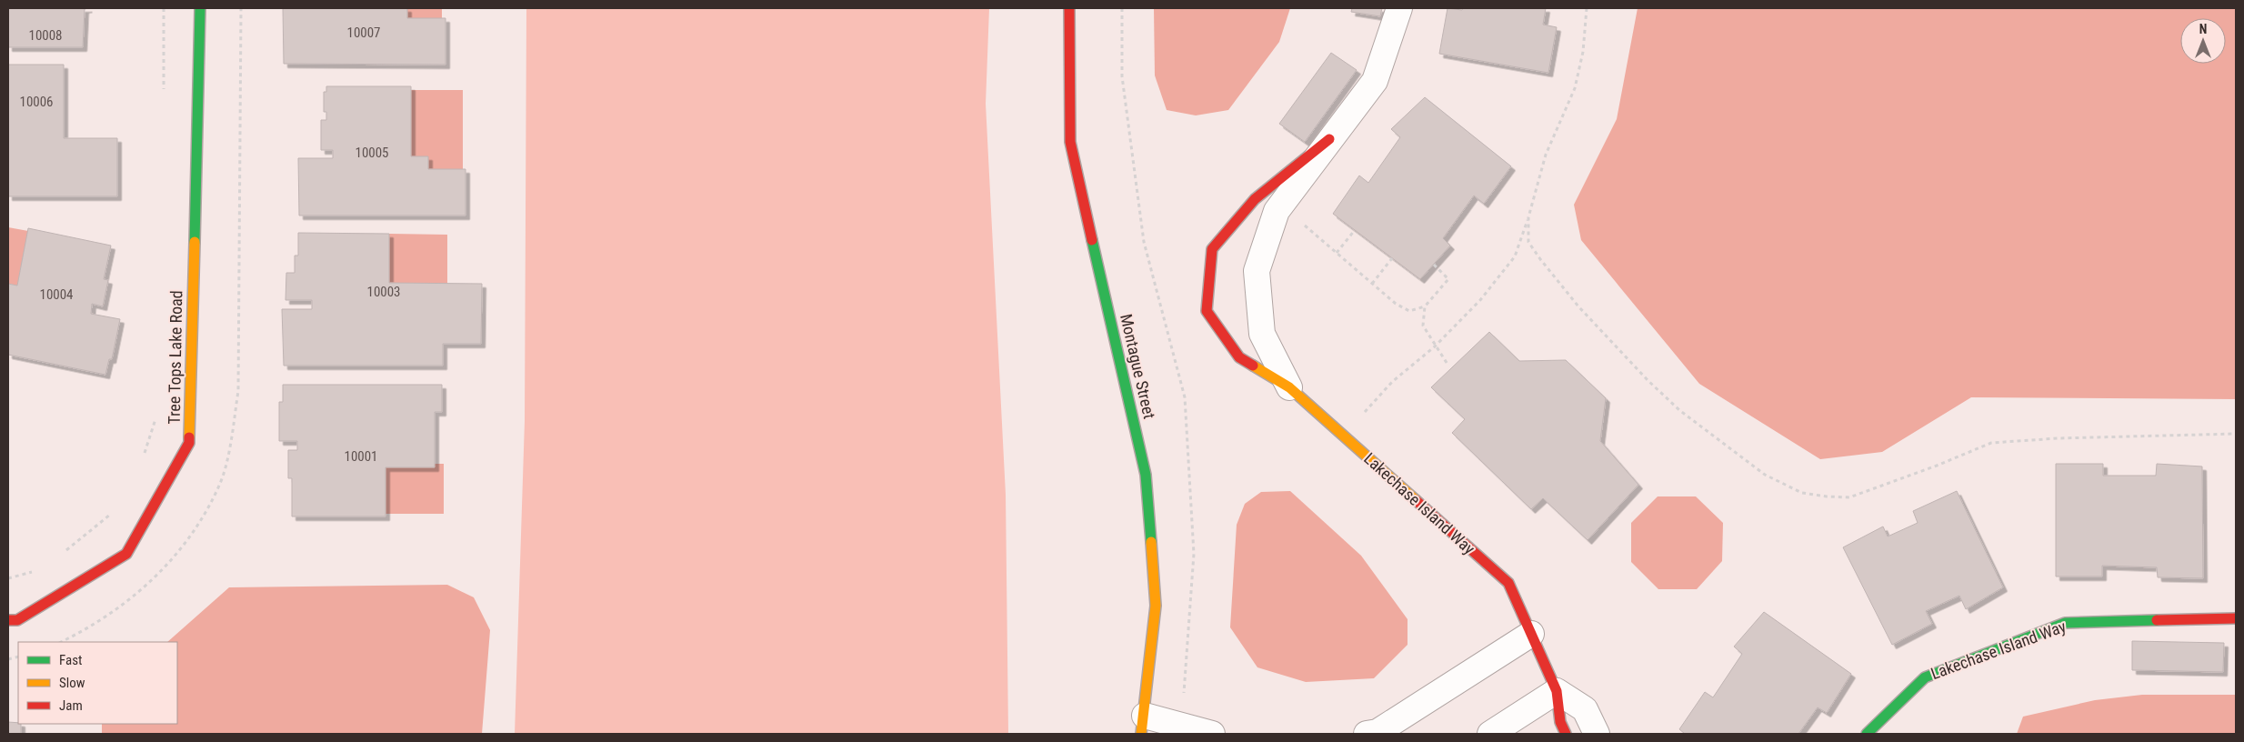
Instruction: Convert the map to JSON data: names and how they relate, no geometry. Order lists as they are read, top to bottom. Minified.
{"streets":{"street":["Tree Tops Lake Road","Montague Street","Lakechase Island Way"]},"house_numbers":["10007","10008","10006","10005","10003","10004","10001"],"legend":["Fast","Slow","Jam"],"north":"top"}
